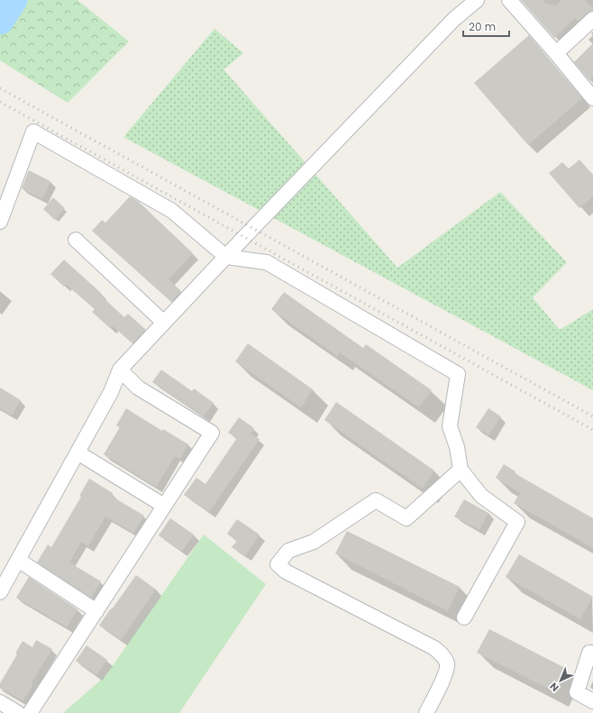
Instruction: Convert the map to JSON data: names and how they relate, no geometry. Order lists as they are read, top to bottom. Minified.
{"scale_bar":"20 m","north":"bottom left"}
